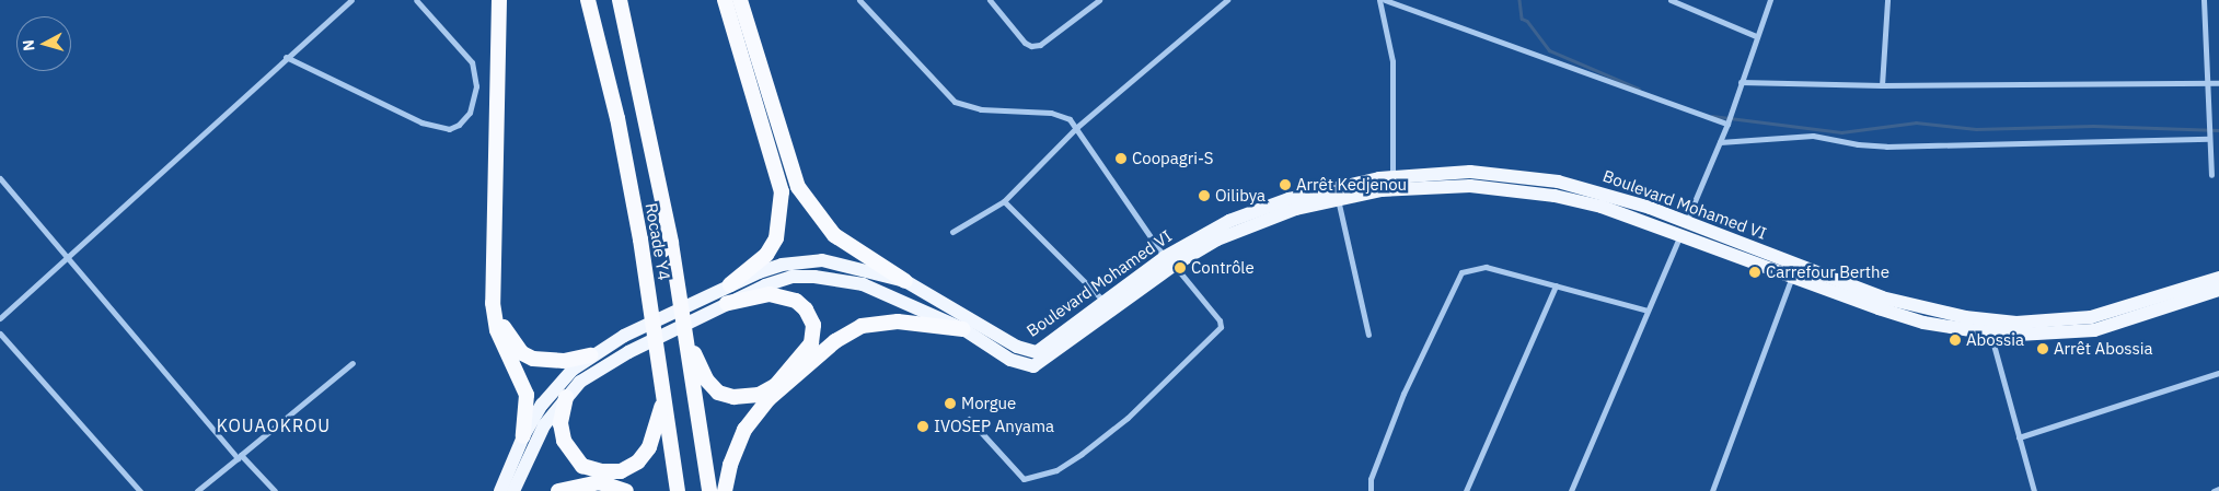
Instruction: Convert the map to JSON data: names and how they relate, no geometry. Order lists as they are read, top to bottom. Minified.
{"streets":{"highway":["Rocade Y4"],"main road":["Boulevard Mohamed VI"]},"districts":["KOUAOKROU"],"places":["Coopagri-S","Arrêt Kedjenou","Oilibya","Contrôle","Carrefour Berthe","Abossia","Arrêt Abossia","Morgue","IVOSEP Anyama"],"north":"left"}
